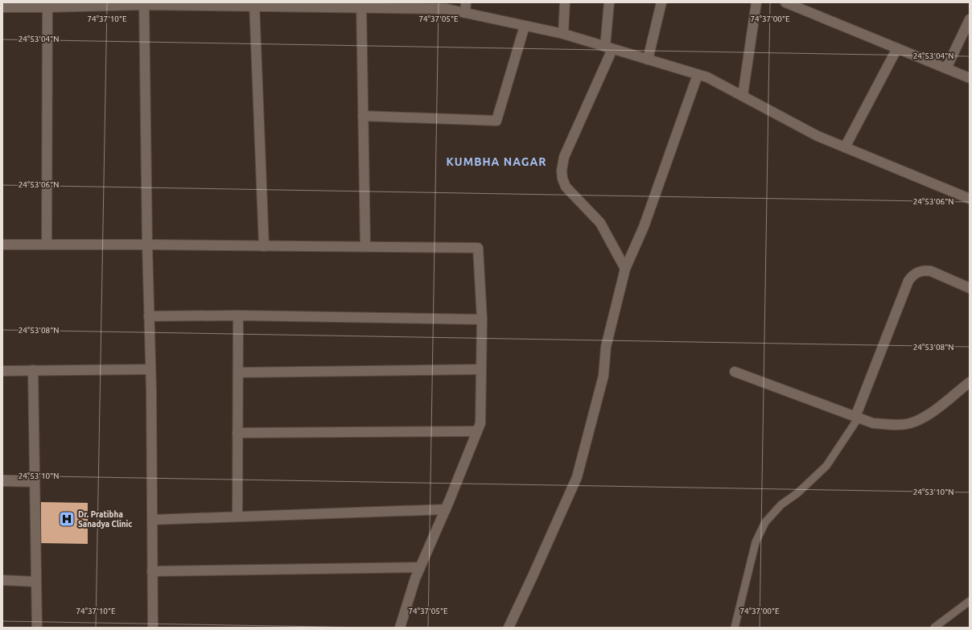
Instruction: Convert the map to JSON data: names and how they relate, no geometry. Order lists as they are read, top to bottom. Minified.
{"districts":["KUMBHA NAGAR"],"places":{"hospital":["Dr. Pratibha Sanadya Clinic"]},"coordinates":["74°37'10\"E","74°37'05\"E","74°37'00\"E","24°53'04\"N","24°53'06\"N","24°53'08\"N","24°53'10\"N"]}
